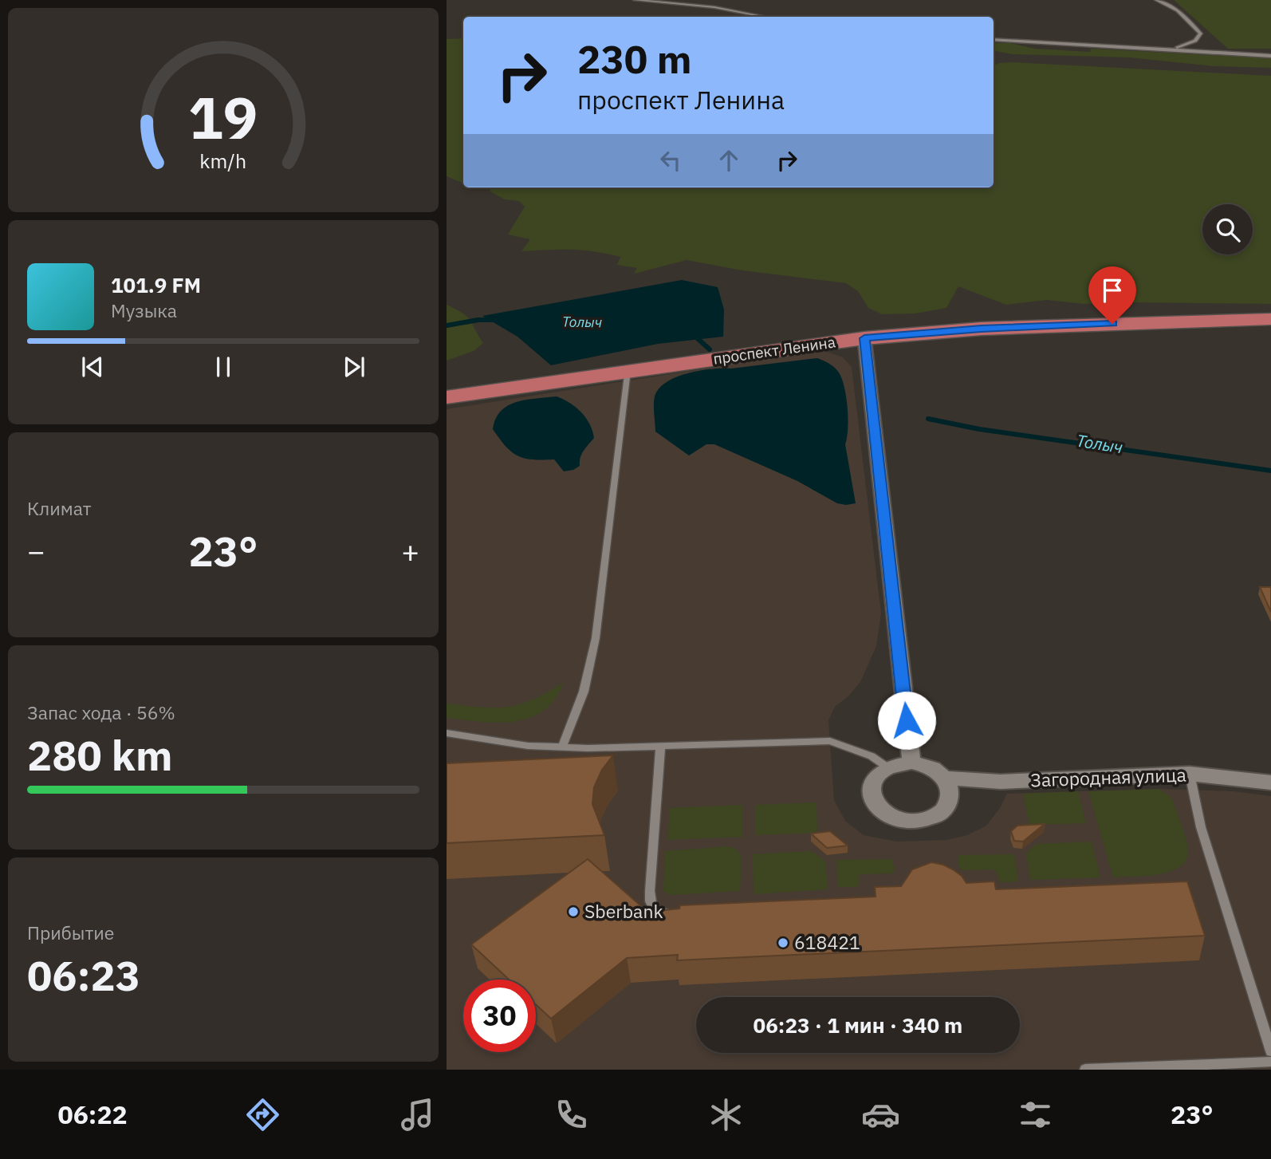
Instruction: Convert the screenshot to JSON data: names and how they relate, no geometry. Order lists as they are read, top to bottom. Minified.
{"streets":{"main road":["проспект Ленина"],"street":["Загородная улица"]},"water":["Толыч"],"places":["Sberbank","618421"],"page":{"turn":["230 m","проспект Ленина"],"song":["101.9 FM","Музыка"],"tile":["Климат",["Запас хода · 56%","280 km"],["Прибытие","06:23"]],"heat":["−","23°","+"],"limit":"30","trip":"06:23 · 1 мин · 340 m","tabs":["06:22","23°"],"gauge":["19","km/h"]}}
